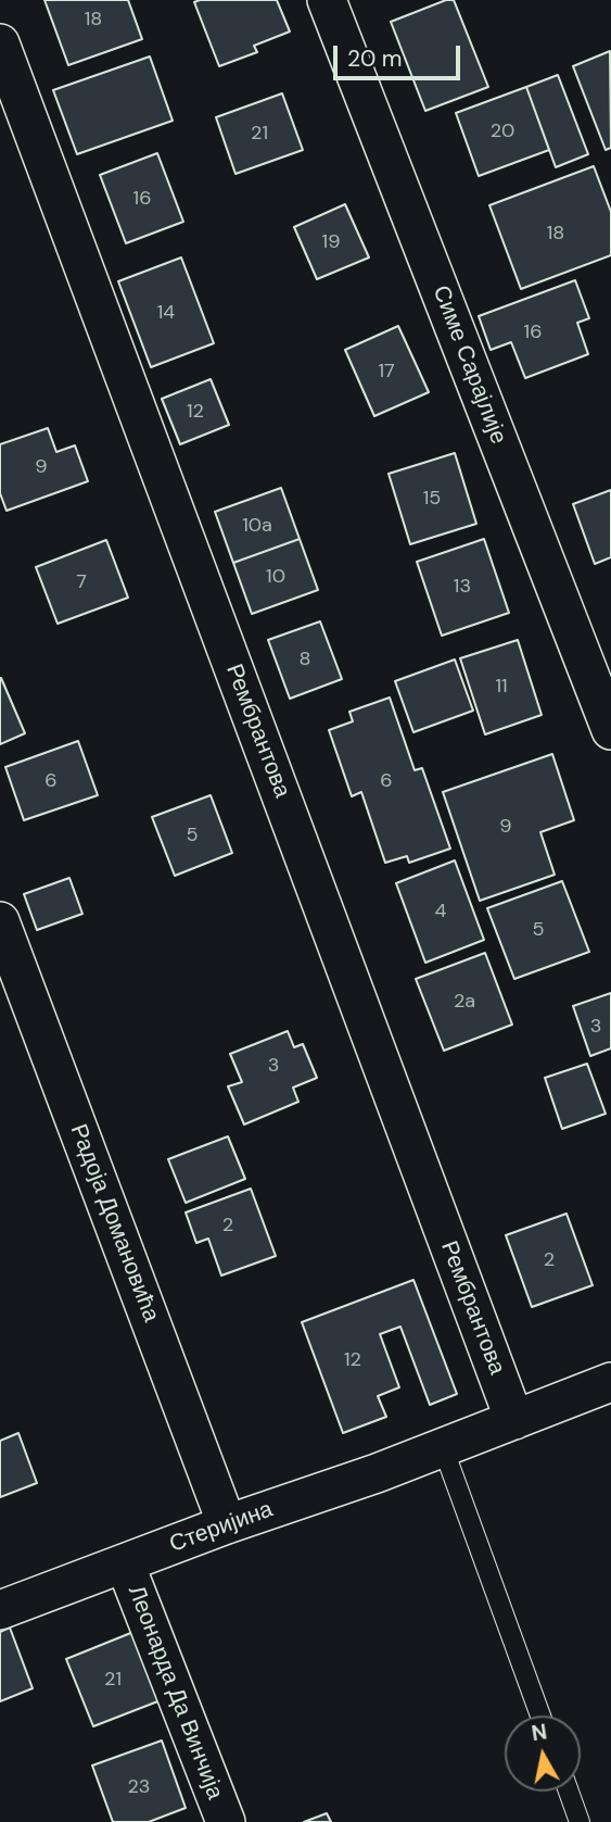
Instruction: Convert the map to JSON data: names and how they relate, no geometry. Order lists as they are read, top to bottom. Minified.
{"streets":{"street":["Симе Сарајлије","Рембрантова","Радоја Домановића","Стеријина","Леонарда Да Винчија"]},"crossings":[["Рембрантова","Стеријина"],["Радоја Домановића","Стеријина"],["Стеријина","Леонарда Да Винчија"]],"house_numbers":["18","20","21","16","18","19","14","16","17","12","9","15","10a","10","7","13","8","11","6","6","9","5","4","5","2a","3","3","2","2","12","21","23"],"scale_bar":"20 m","north":"top"}
